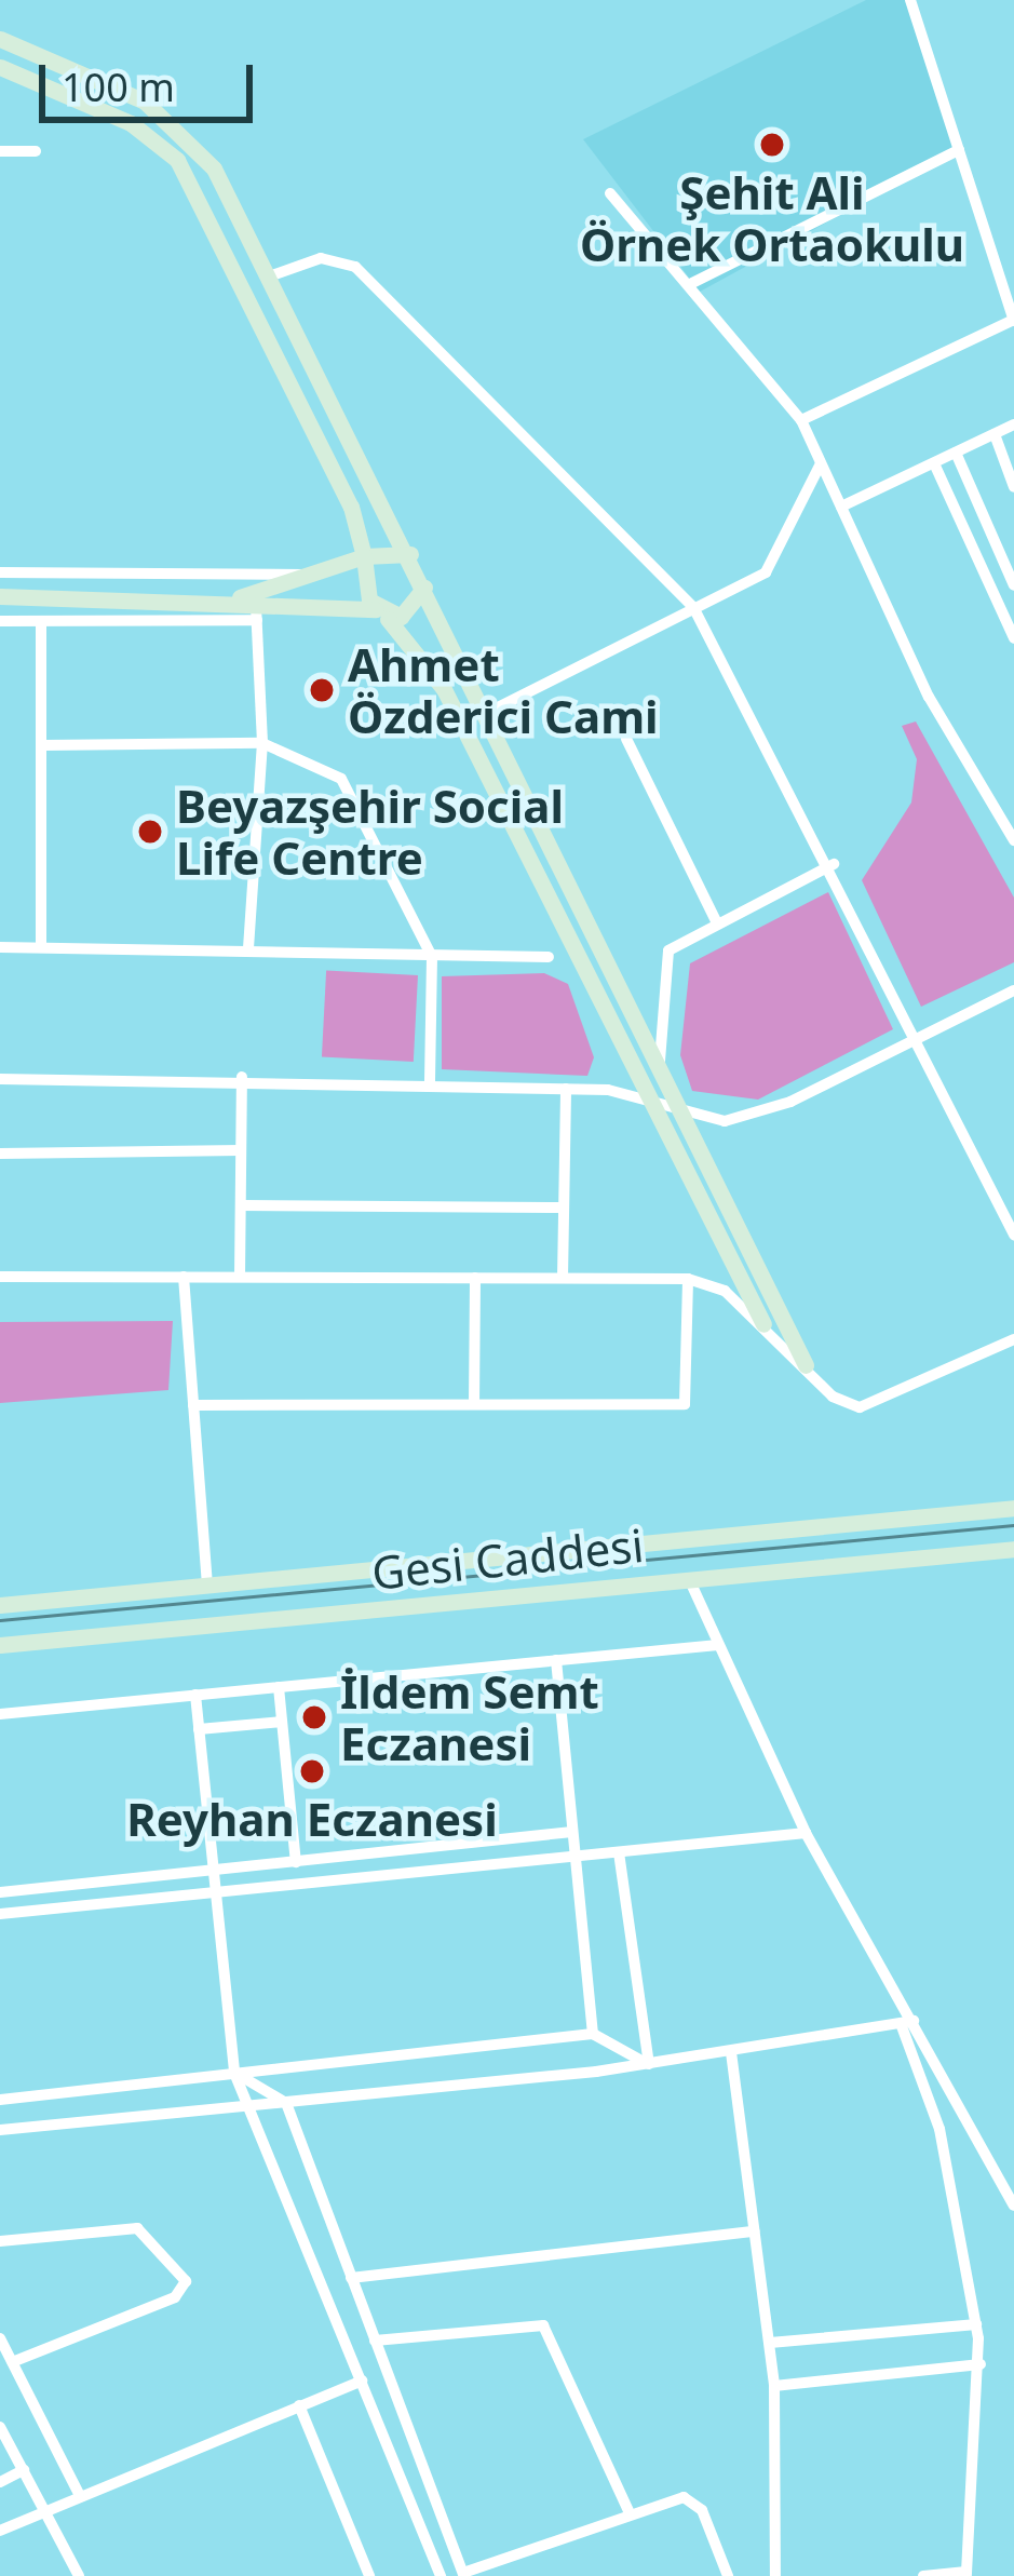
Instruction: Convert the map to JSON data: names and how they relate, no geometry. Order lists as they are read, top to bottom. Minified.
{"streets":{"main road":["Gesi Caddesi"]},"places":["Şehit Ali Örnek Ortaokulu","Ahmet Özderici Cami","Beyazşehir Social Life Centre","İldem Semt Eczanesi","Reyhan Eczanesi"],"scale_bar":"100 m"}
